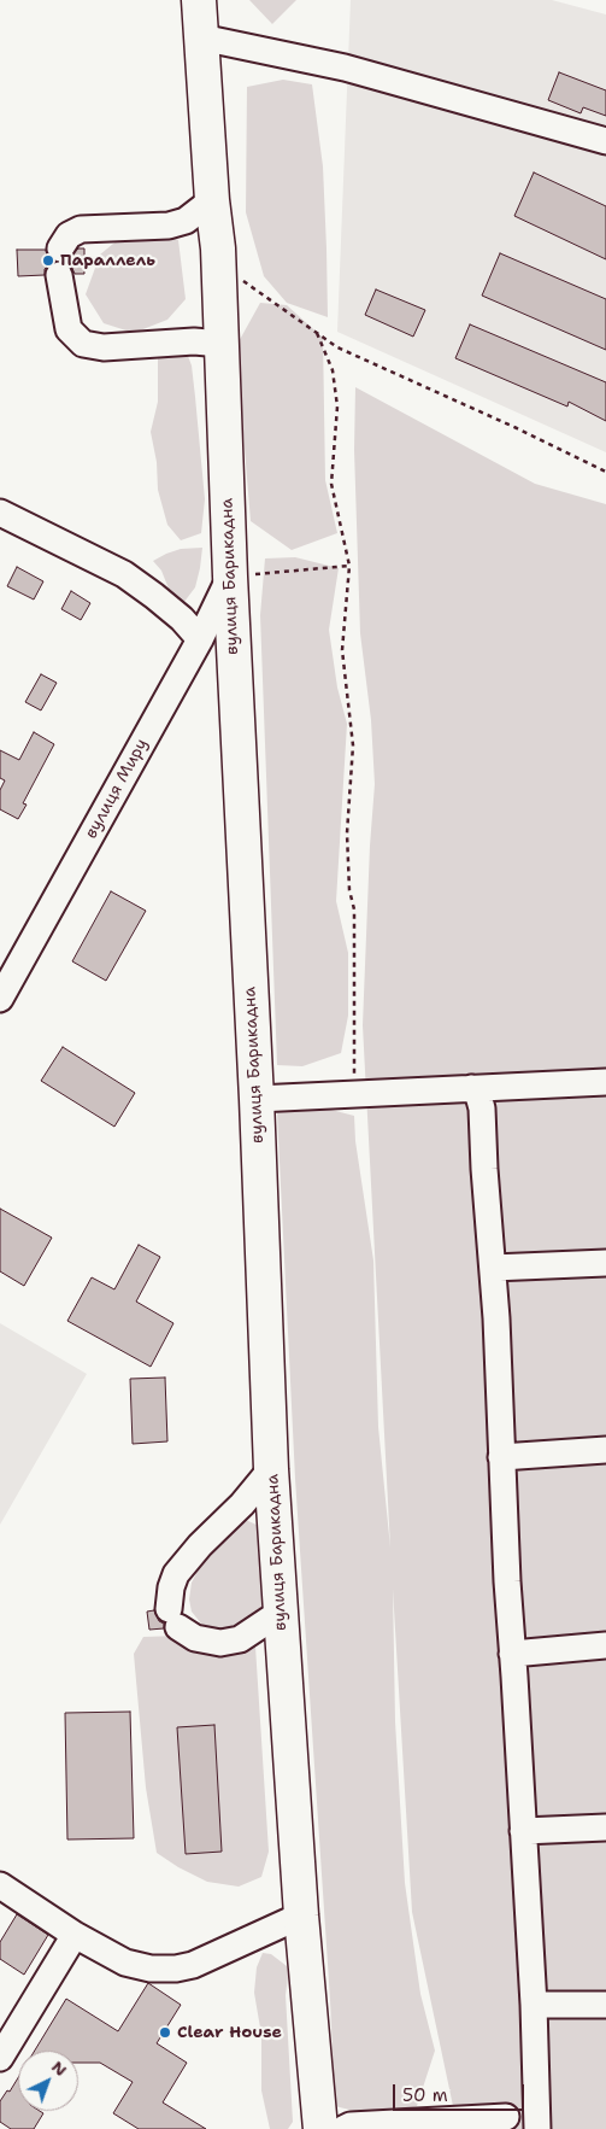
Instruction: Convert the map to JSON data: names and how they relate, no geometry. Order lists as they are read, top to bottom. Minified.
{"streets":{"main road":["вулиця Барикадна"],"street":["вулиця Миру"]},"crossings":[["вулиця Барикадна","вулиця Миру"]],"places":["Параллель","Clear House"],"scale_bar":"50 m","north":"top right"}
